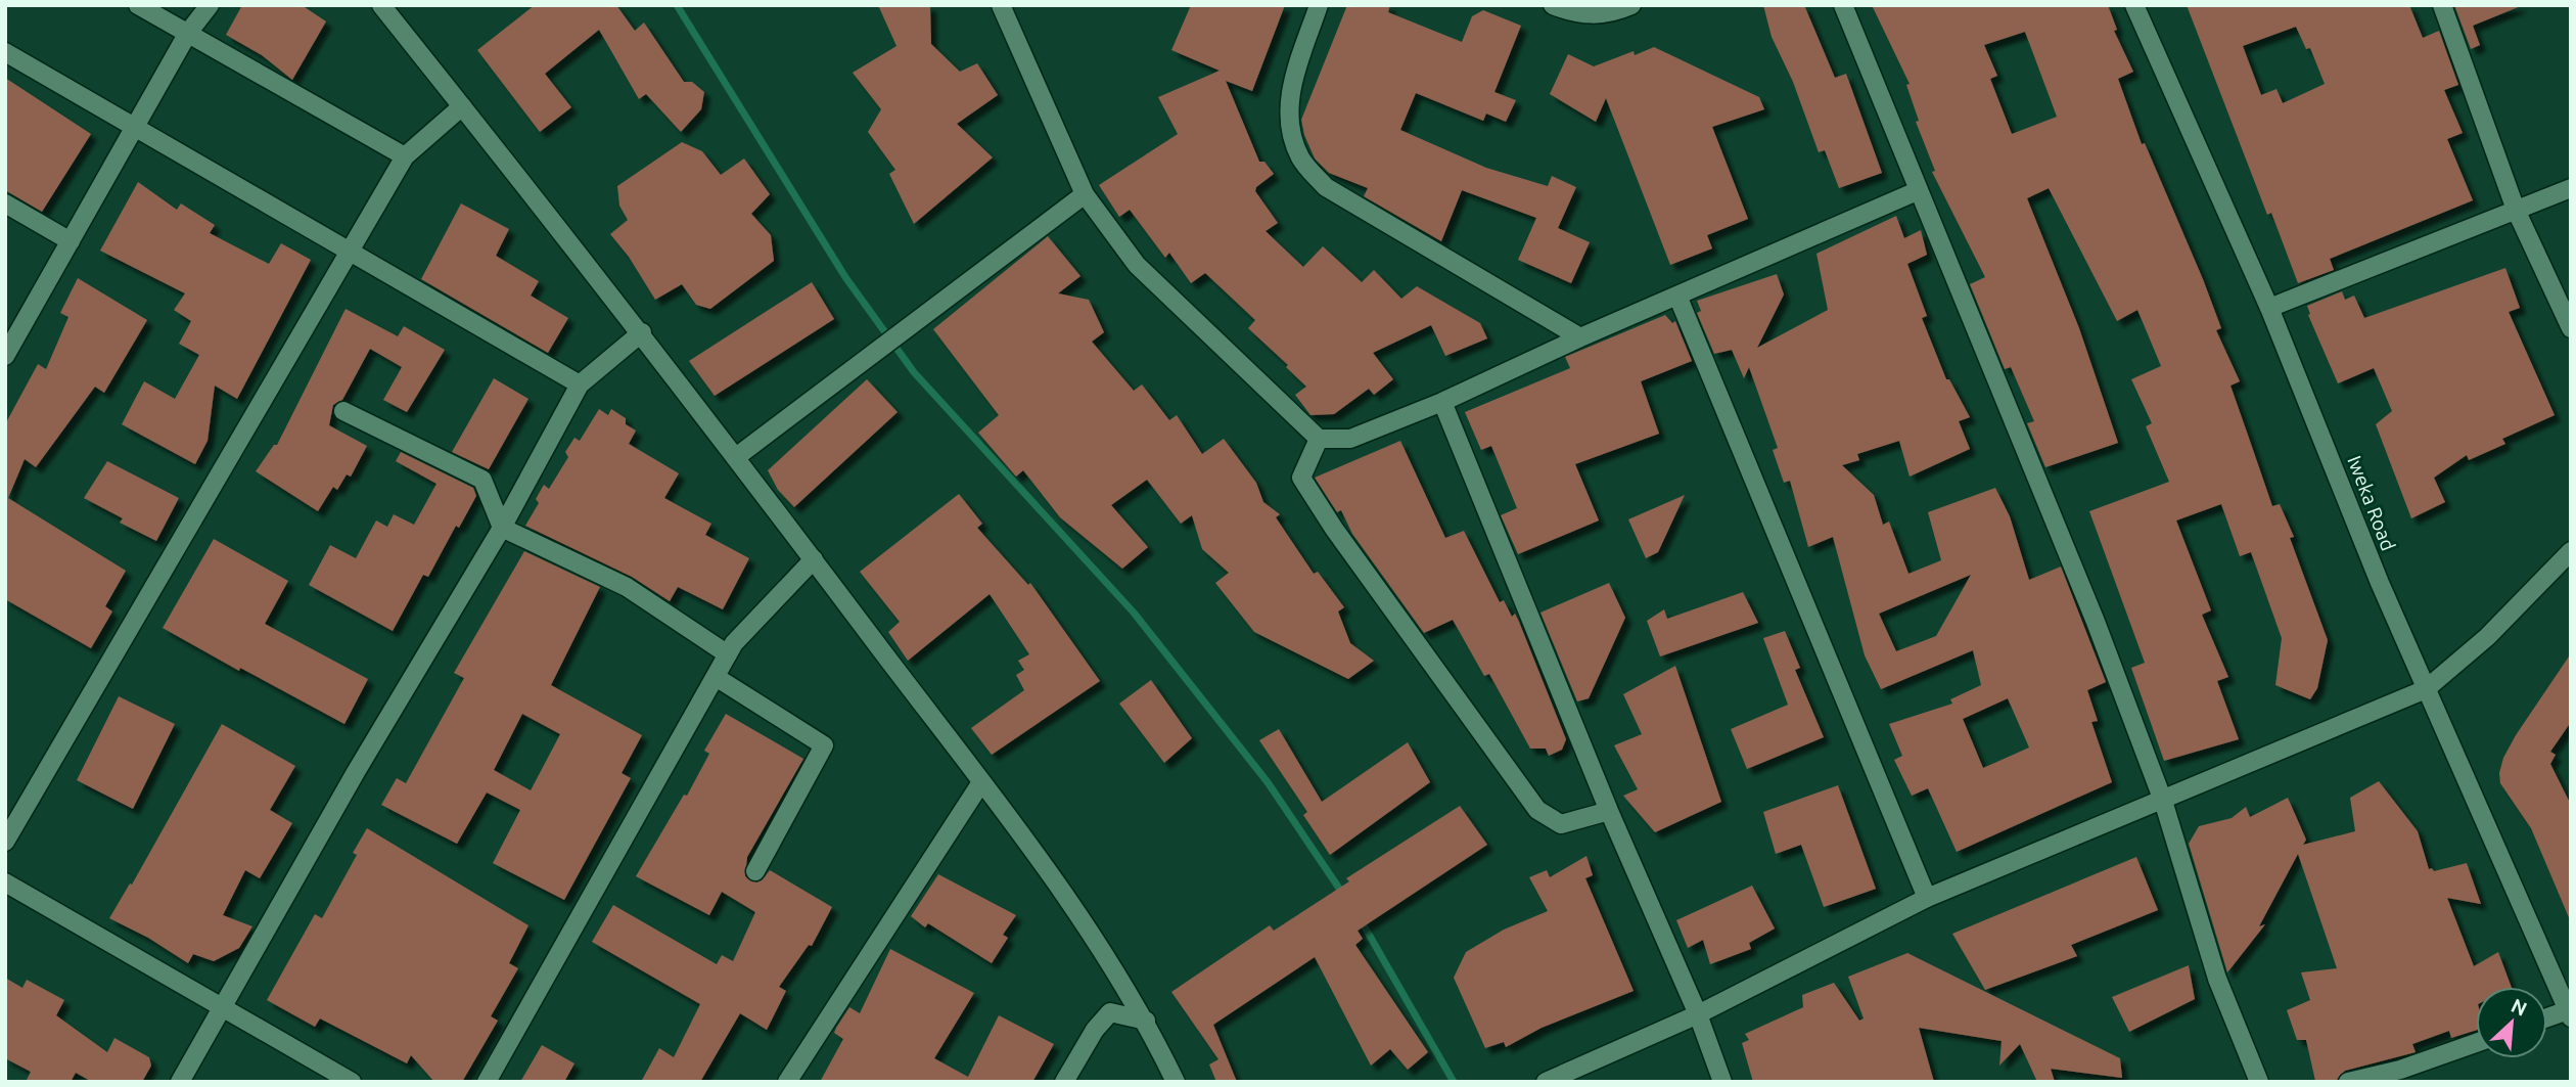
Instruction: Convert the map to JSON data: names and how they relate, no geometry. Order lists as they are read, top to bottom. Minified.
{"streets":{"street":["Iweka Road"]},"north":"top right"}
